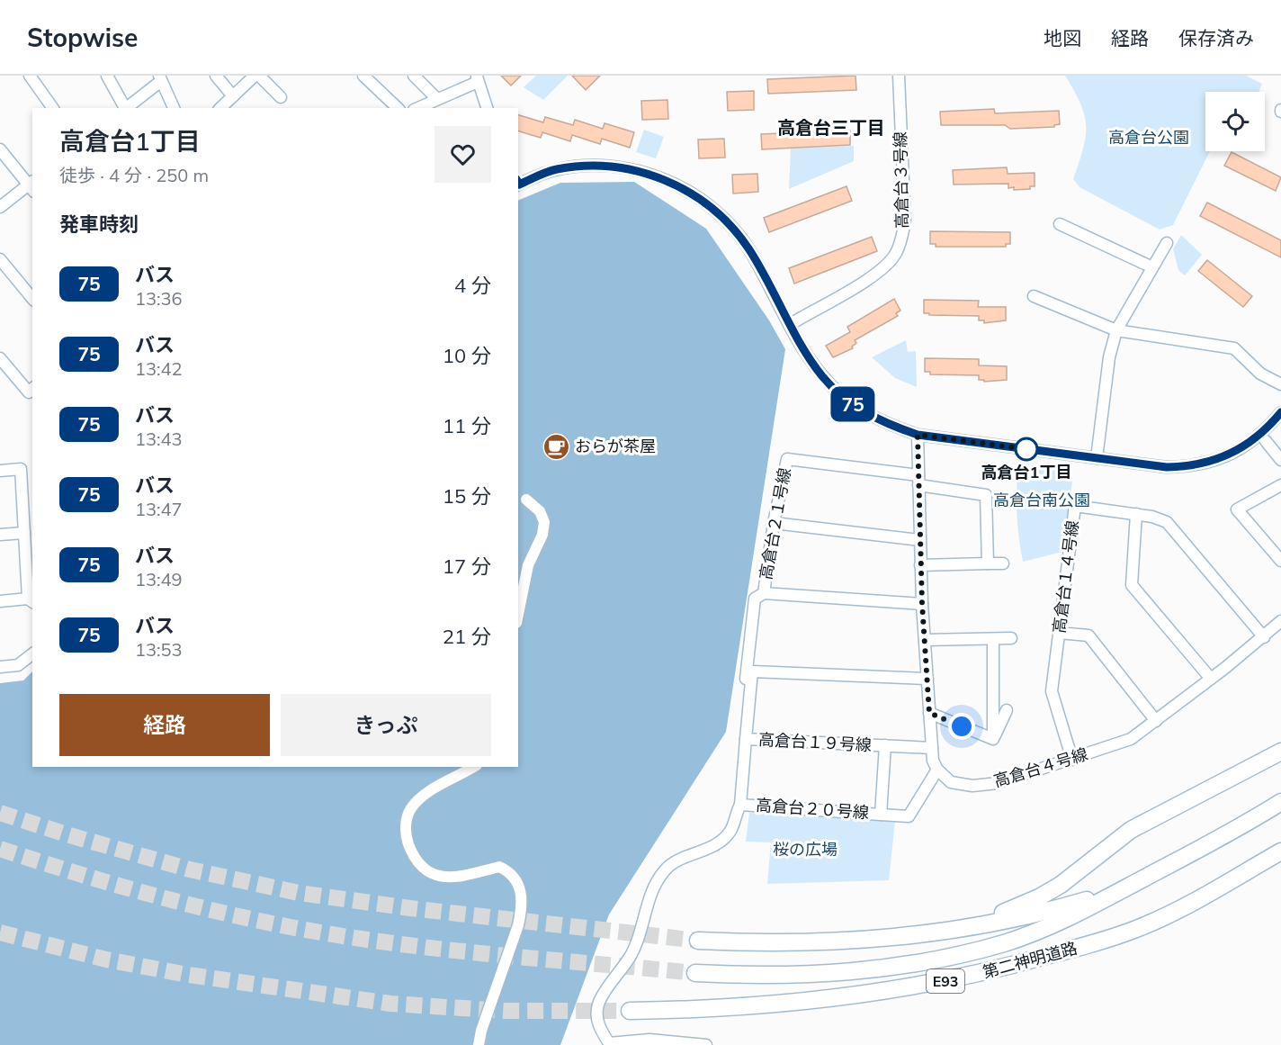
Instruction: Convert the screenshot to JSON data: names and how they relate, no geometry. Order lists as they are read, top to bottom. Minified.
{"streets":{"highway":["第二神明道路","E93"],"street":["高倉台３号線","高倉台２１号線","高倉台１４号線","高倉台１９号線","高倉台４号線","高倉台２０号線"]},"crossings":[["高倉台１４号線","高倉台４号線"],["高倉台１９号線","高倉台２０号線"]],"districts":["高倉台三丁目"],"parks":["高倉台公園","高倉台南公園","桜の広場"],"places":{"cafe":["おらが茶屋"],"other":["高倉台1丁目"]},"lines":["bus line 75"],"page":{"header":"Stopwise","nav":["地図","経路","保存済み"],"on_map":"75","heading":[["高倉台1丁目","徒歩 · 4 分 · 250 m"],"発車時刻"],"list":[{"mark":"75","name":"バス","note":"13:36","value":"4 分"},{"mark":"75","name":"バス","note":"13:42","value":"10 分"},{"mark":"75","name":"バス","note":"13:43","value":"11 分"},{"mark":"75","name":"バス","note":"13:47","value":"15 分"},{"mark":"75","name":"バス","note":"13:49","value":"17 分"},{"mark":"75","name":"バス","note":"13:53","value":"21 分"}],"buttons":["経路","きっぷ"]}}
